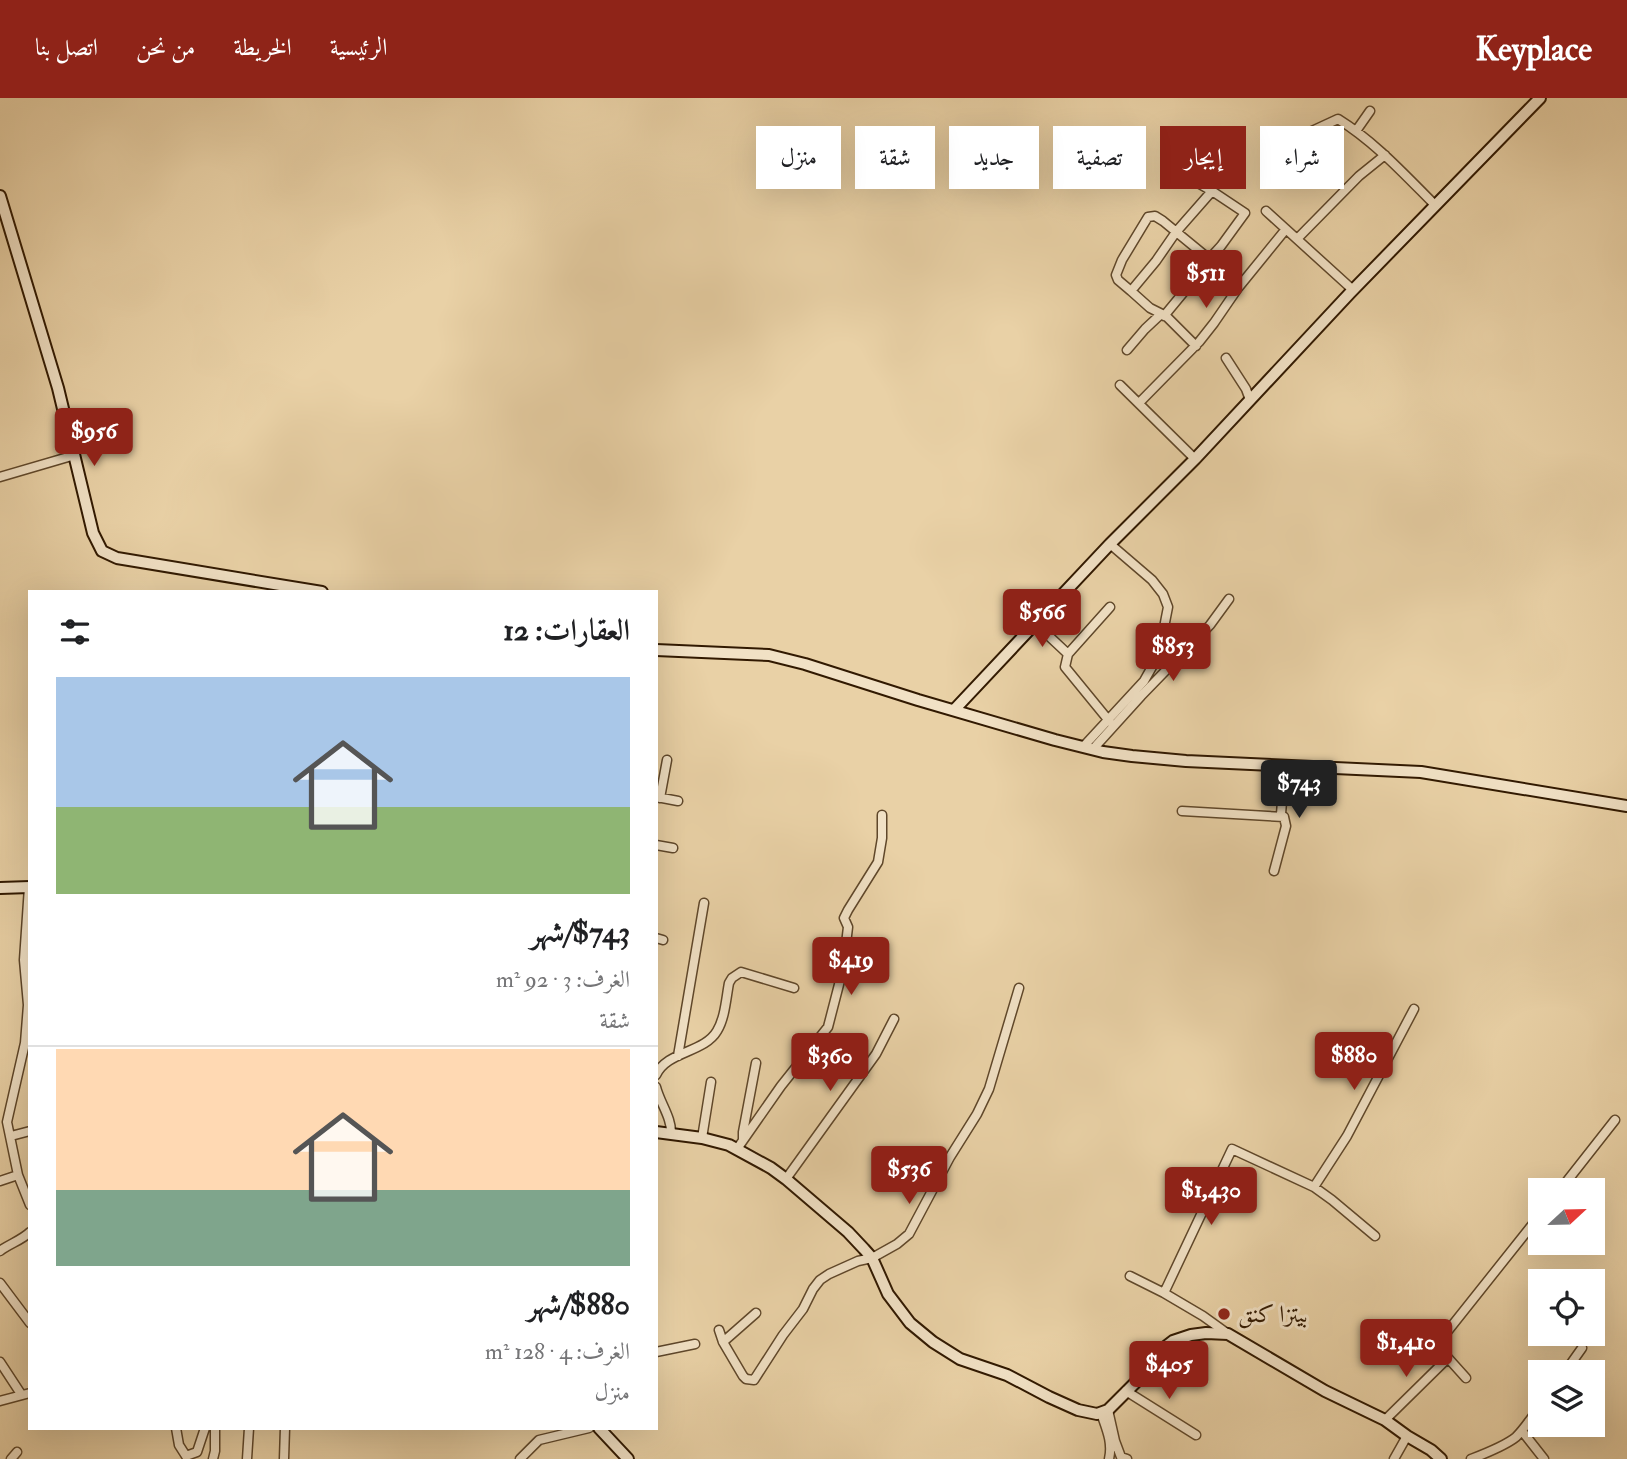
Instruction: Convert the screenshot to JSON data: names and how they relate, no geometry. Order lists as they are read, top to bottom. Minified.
{"places":["بيتزا كنق"],"north":"right","page":{"header":"Keyplace","nav":["الرئيسية","الخريطة","من نحن","اتصل بنا"],"chip":["شراء","إيجار","تصفية","جديد","شقة","منزل"],"price":["$511","$956","$566","$853","$743","$419","$880","$360","$536","$1,430","$1,410","$405"],"heading":"العقارات: 12","list":[{"name":"$743/شهر","note":"الغرف: 3 · 92 m² · شقة"},{"name":"$880/شهر","note":"الغرف: 4 · 128 m² · منزل"}]}}
